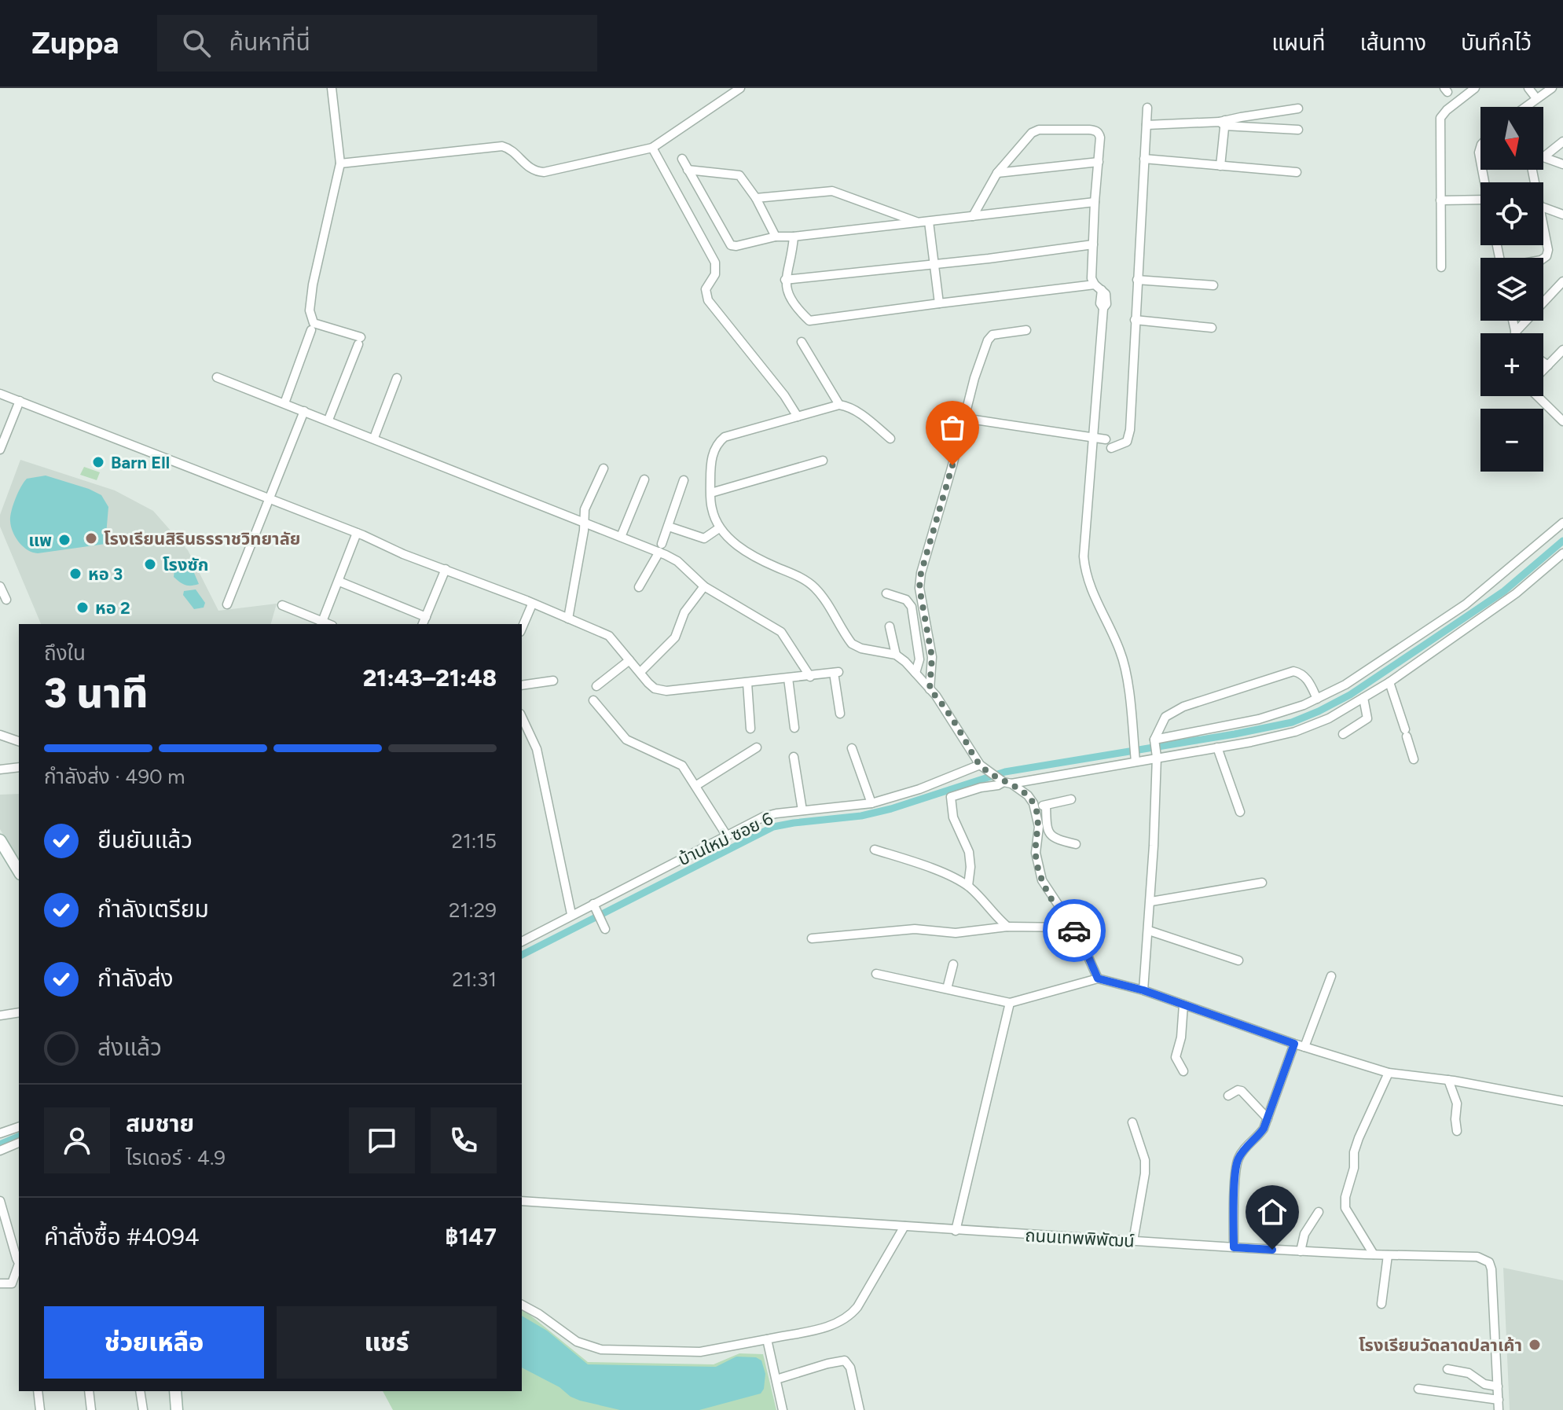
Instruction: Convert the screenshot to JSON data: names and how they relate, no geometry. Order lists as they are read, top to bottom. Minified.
{"streets":{"street":["บ้านใหม่ ซอย 6","ถนนเทพพิพัฒน์"]},"places":["Barn Ell","โรงเรียนสิรินธรราชวิทยาลัย","แพ","โรงซัก","หอ 3","หอ 2","โรงเรียนวัดลาดปลาเค้า"],"north":"bottom","page":{"header":"Zuppa","search":"ค้นหาที่นี่","nav":["แผนที่","เส้นทาง","บันทึกไว้"],"map_buttons":["+","−"],"heading":["3 นาที","ถึงใน","21:43–21:48"],"panel":["สมชาย","ไรเดอร์ · 4.9","คำสั่งซื้อ #4094","฿147"],"bar":"กำลังส่ง · 490 m","list":[["ยืนยันแล้ว","21:15"],["กำลังเตรียม","21:29"],["กำลังส่ง","21:31"],"ส่งแล้ว"],"buttons":["ช่วยเหลือ","แชร์"]}}
